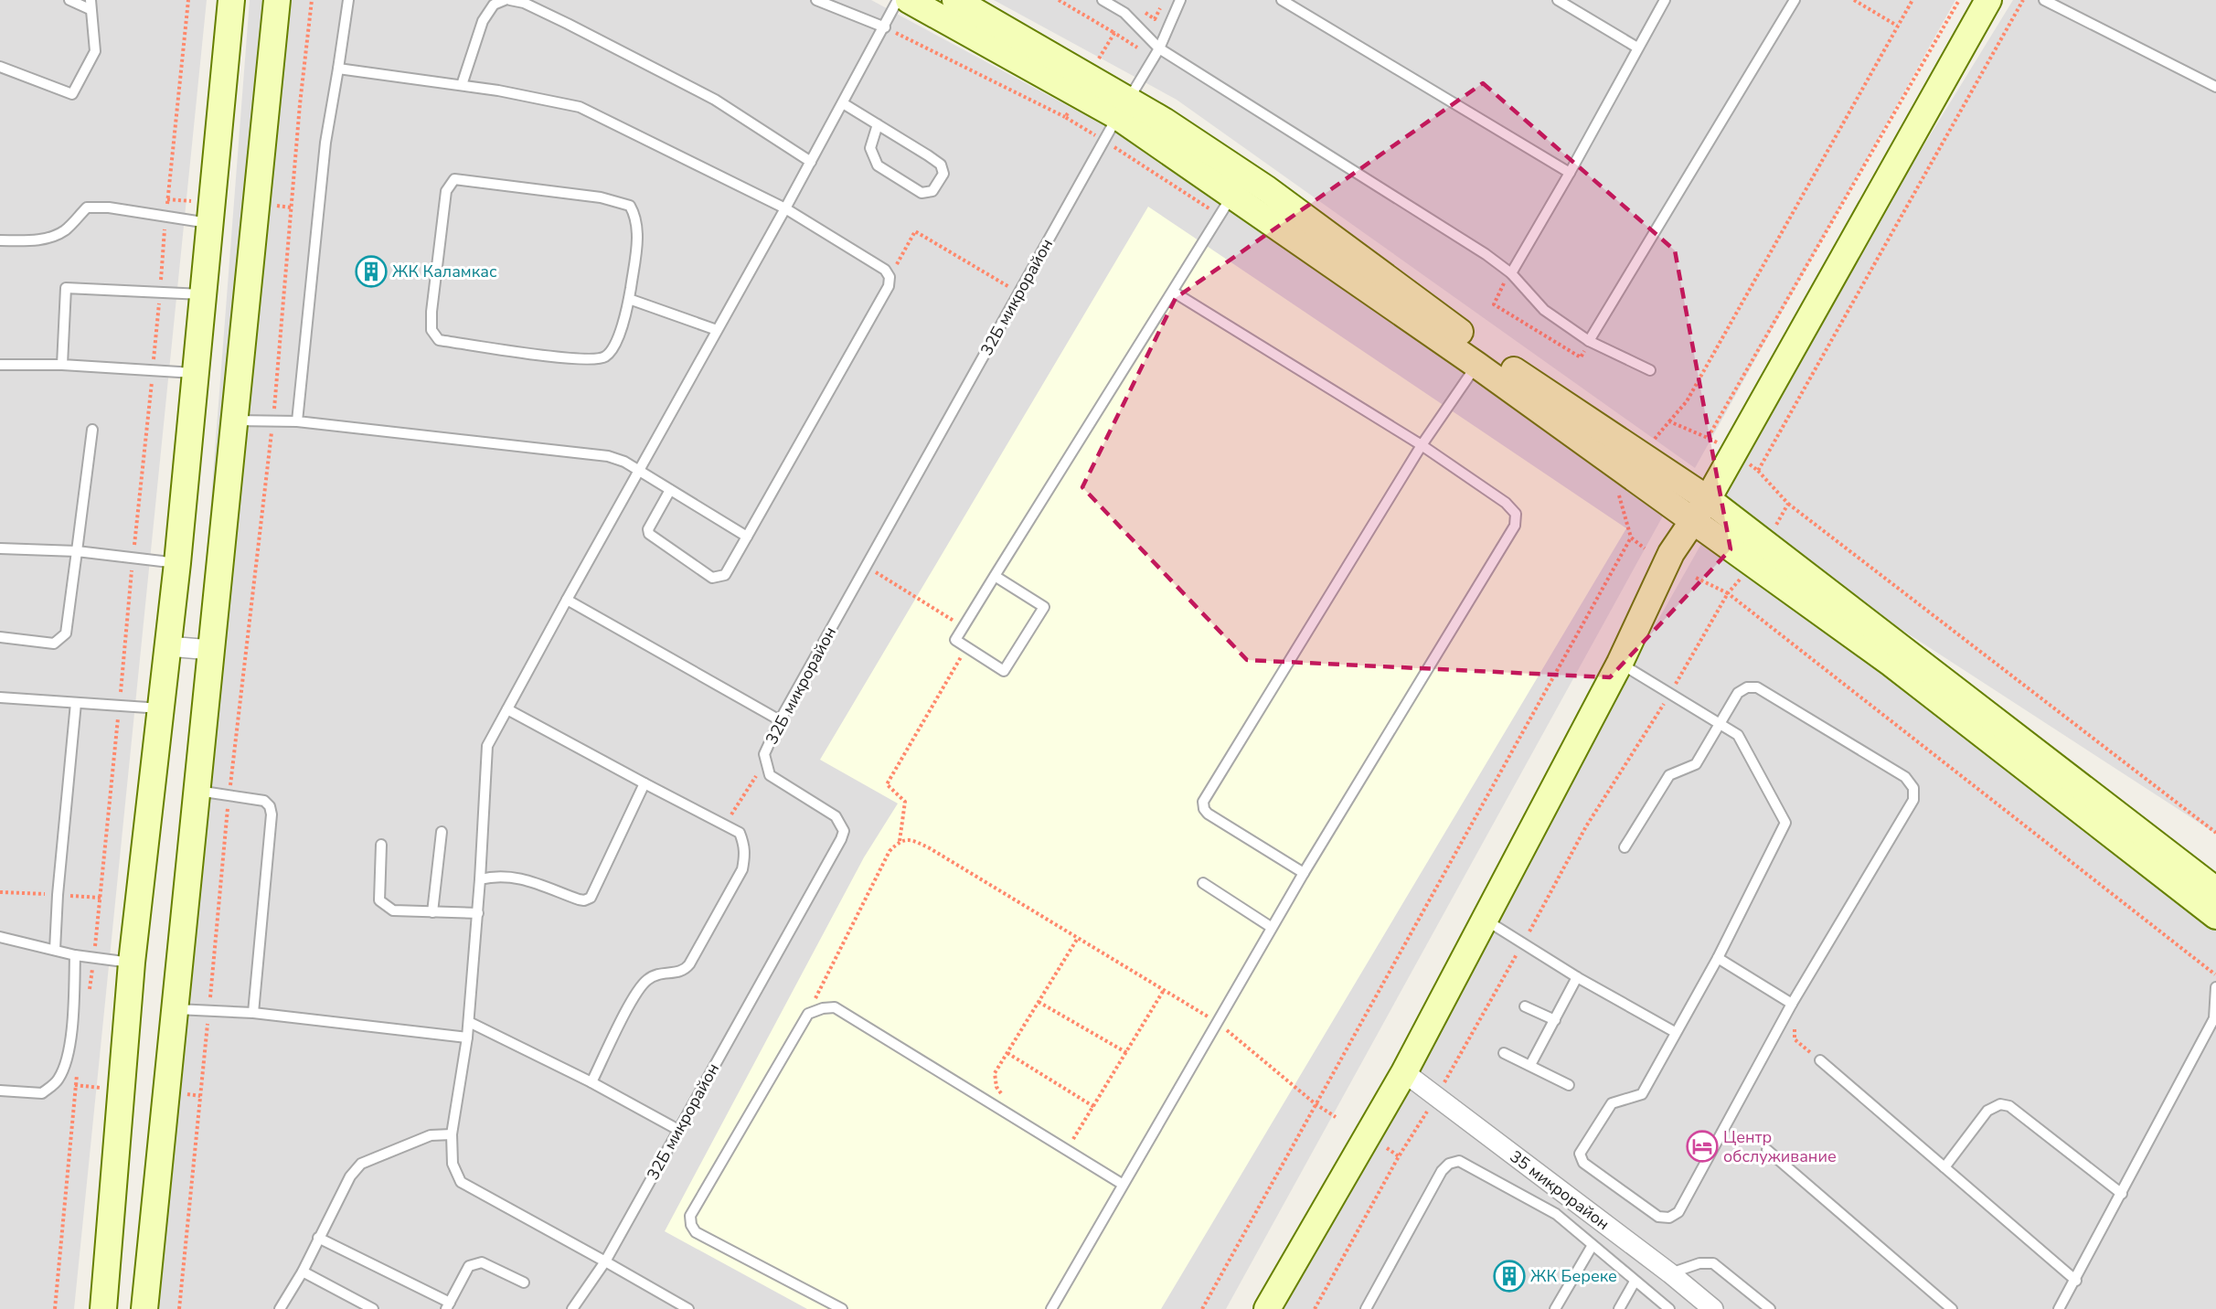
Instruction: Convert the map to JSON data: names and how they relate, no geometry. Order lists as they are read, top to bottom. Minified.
{"streets":{"street":["35 микрорайон"],"lane":["32Б микрорайон"]},"places":{"building":["ЖК Каламкас","ЖК Береке"],"hotel":["Центр обслуживание"]}}
